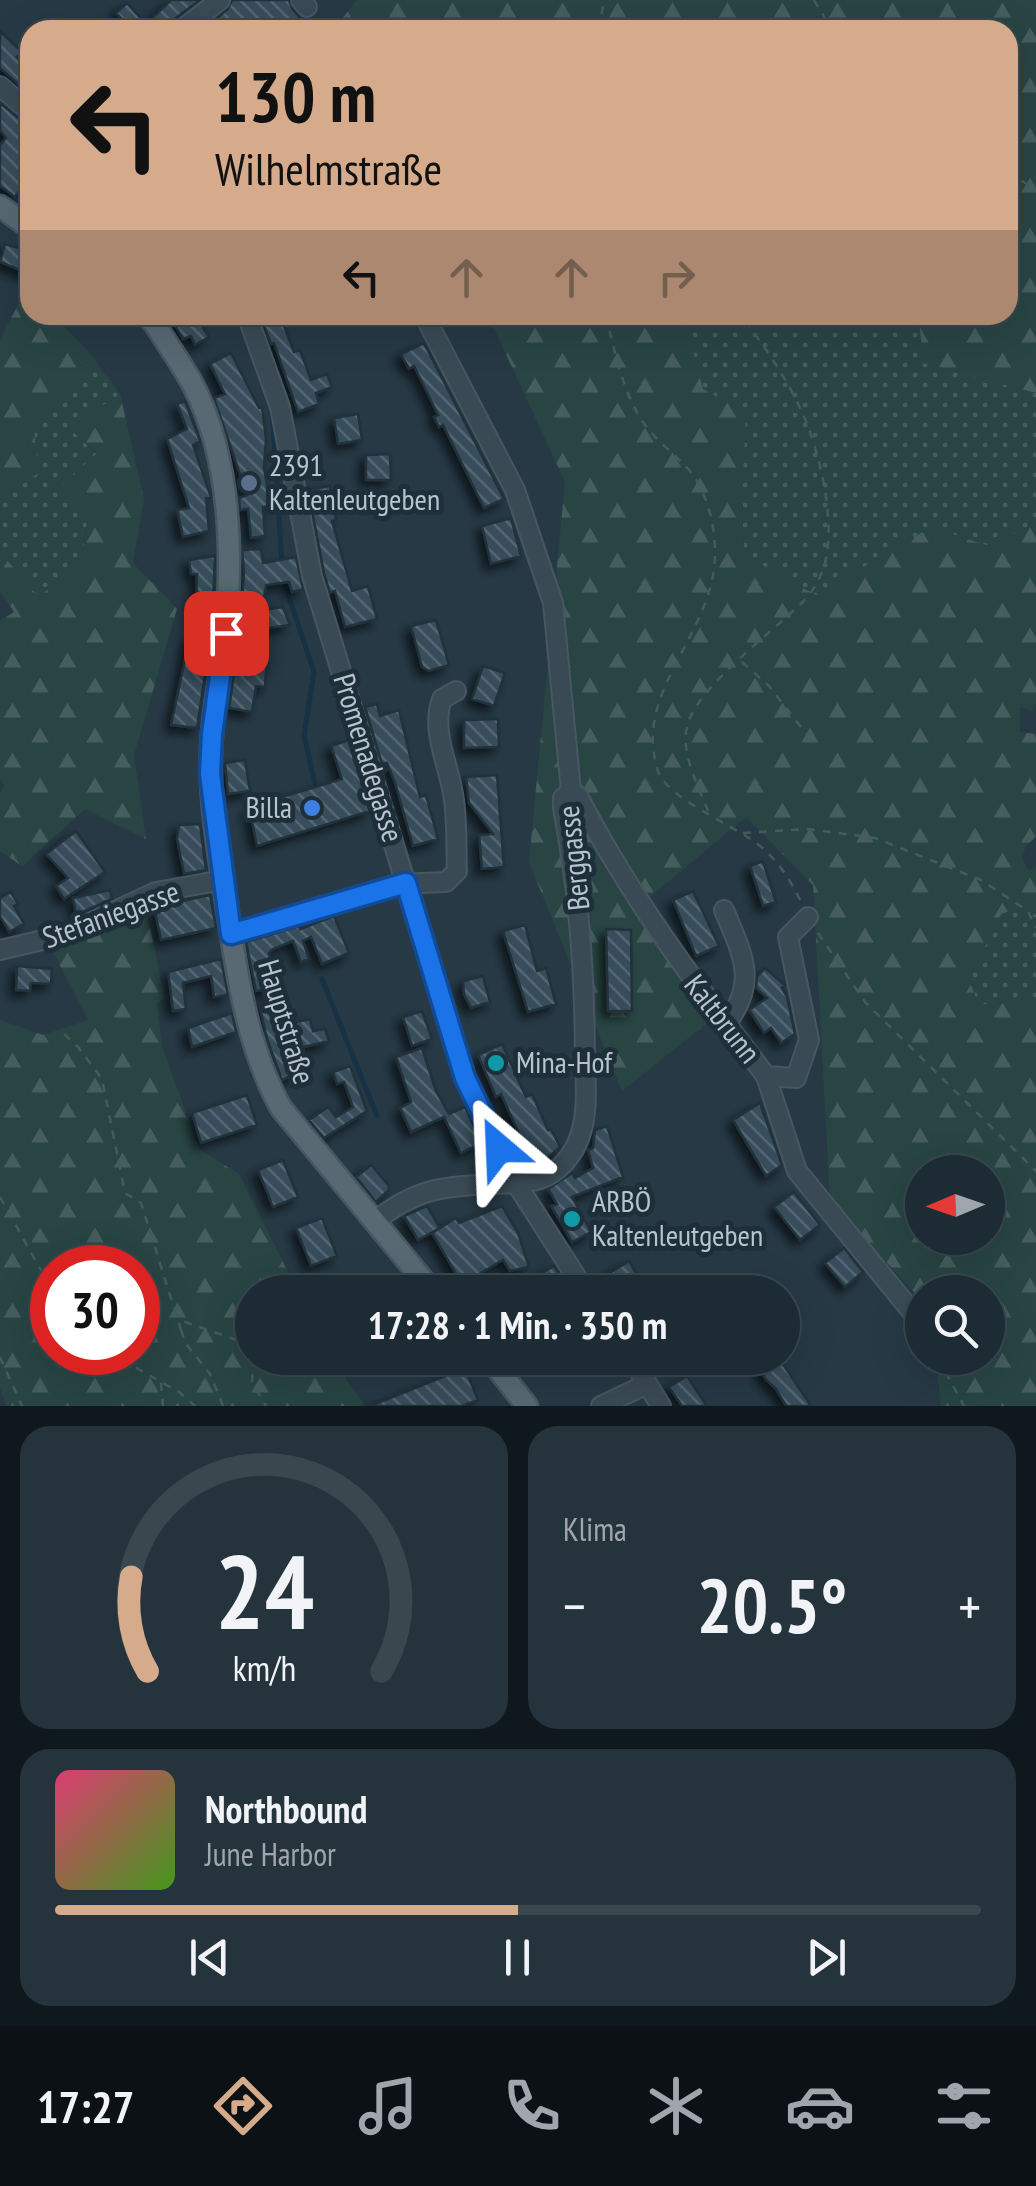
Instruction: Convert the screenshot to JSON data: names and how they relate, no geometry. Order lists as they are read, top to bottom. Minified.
{"streets":{"main road":["Hauptstraße"],"street":["Promenadegasse","Berggasse","Stefaniegasse","Kaltbrunn"]},"crossings":[["Promenadegasse","Berggasse"],["Berggasse","Kaltbrunn"],["Berggasse","Hauptstraße"],["Stefaniegasse","Hauptstraße"]],"places":["2391 Kaltenleutgeben","Billa","Mina-Hof","ARBÖ Kaltenleutgeben"],"north":"left","page":{"turn":["130 m","Wilhelmstraße"],"limit":"30","trip":"17:28 · 1 Min. · 350 m","tile":"Klima","heat":["−","20.5°","+"],"song":["Northbound","June Harbor"],"tabs":"17:27","gauge":["24","km/h"]}}
